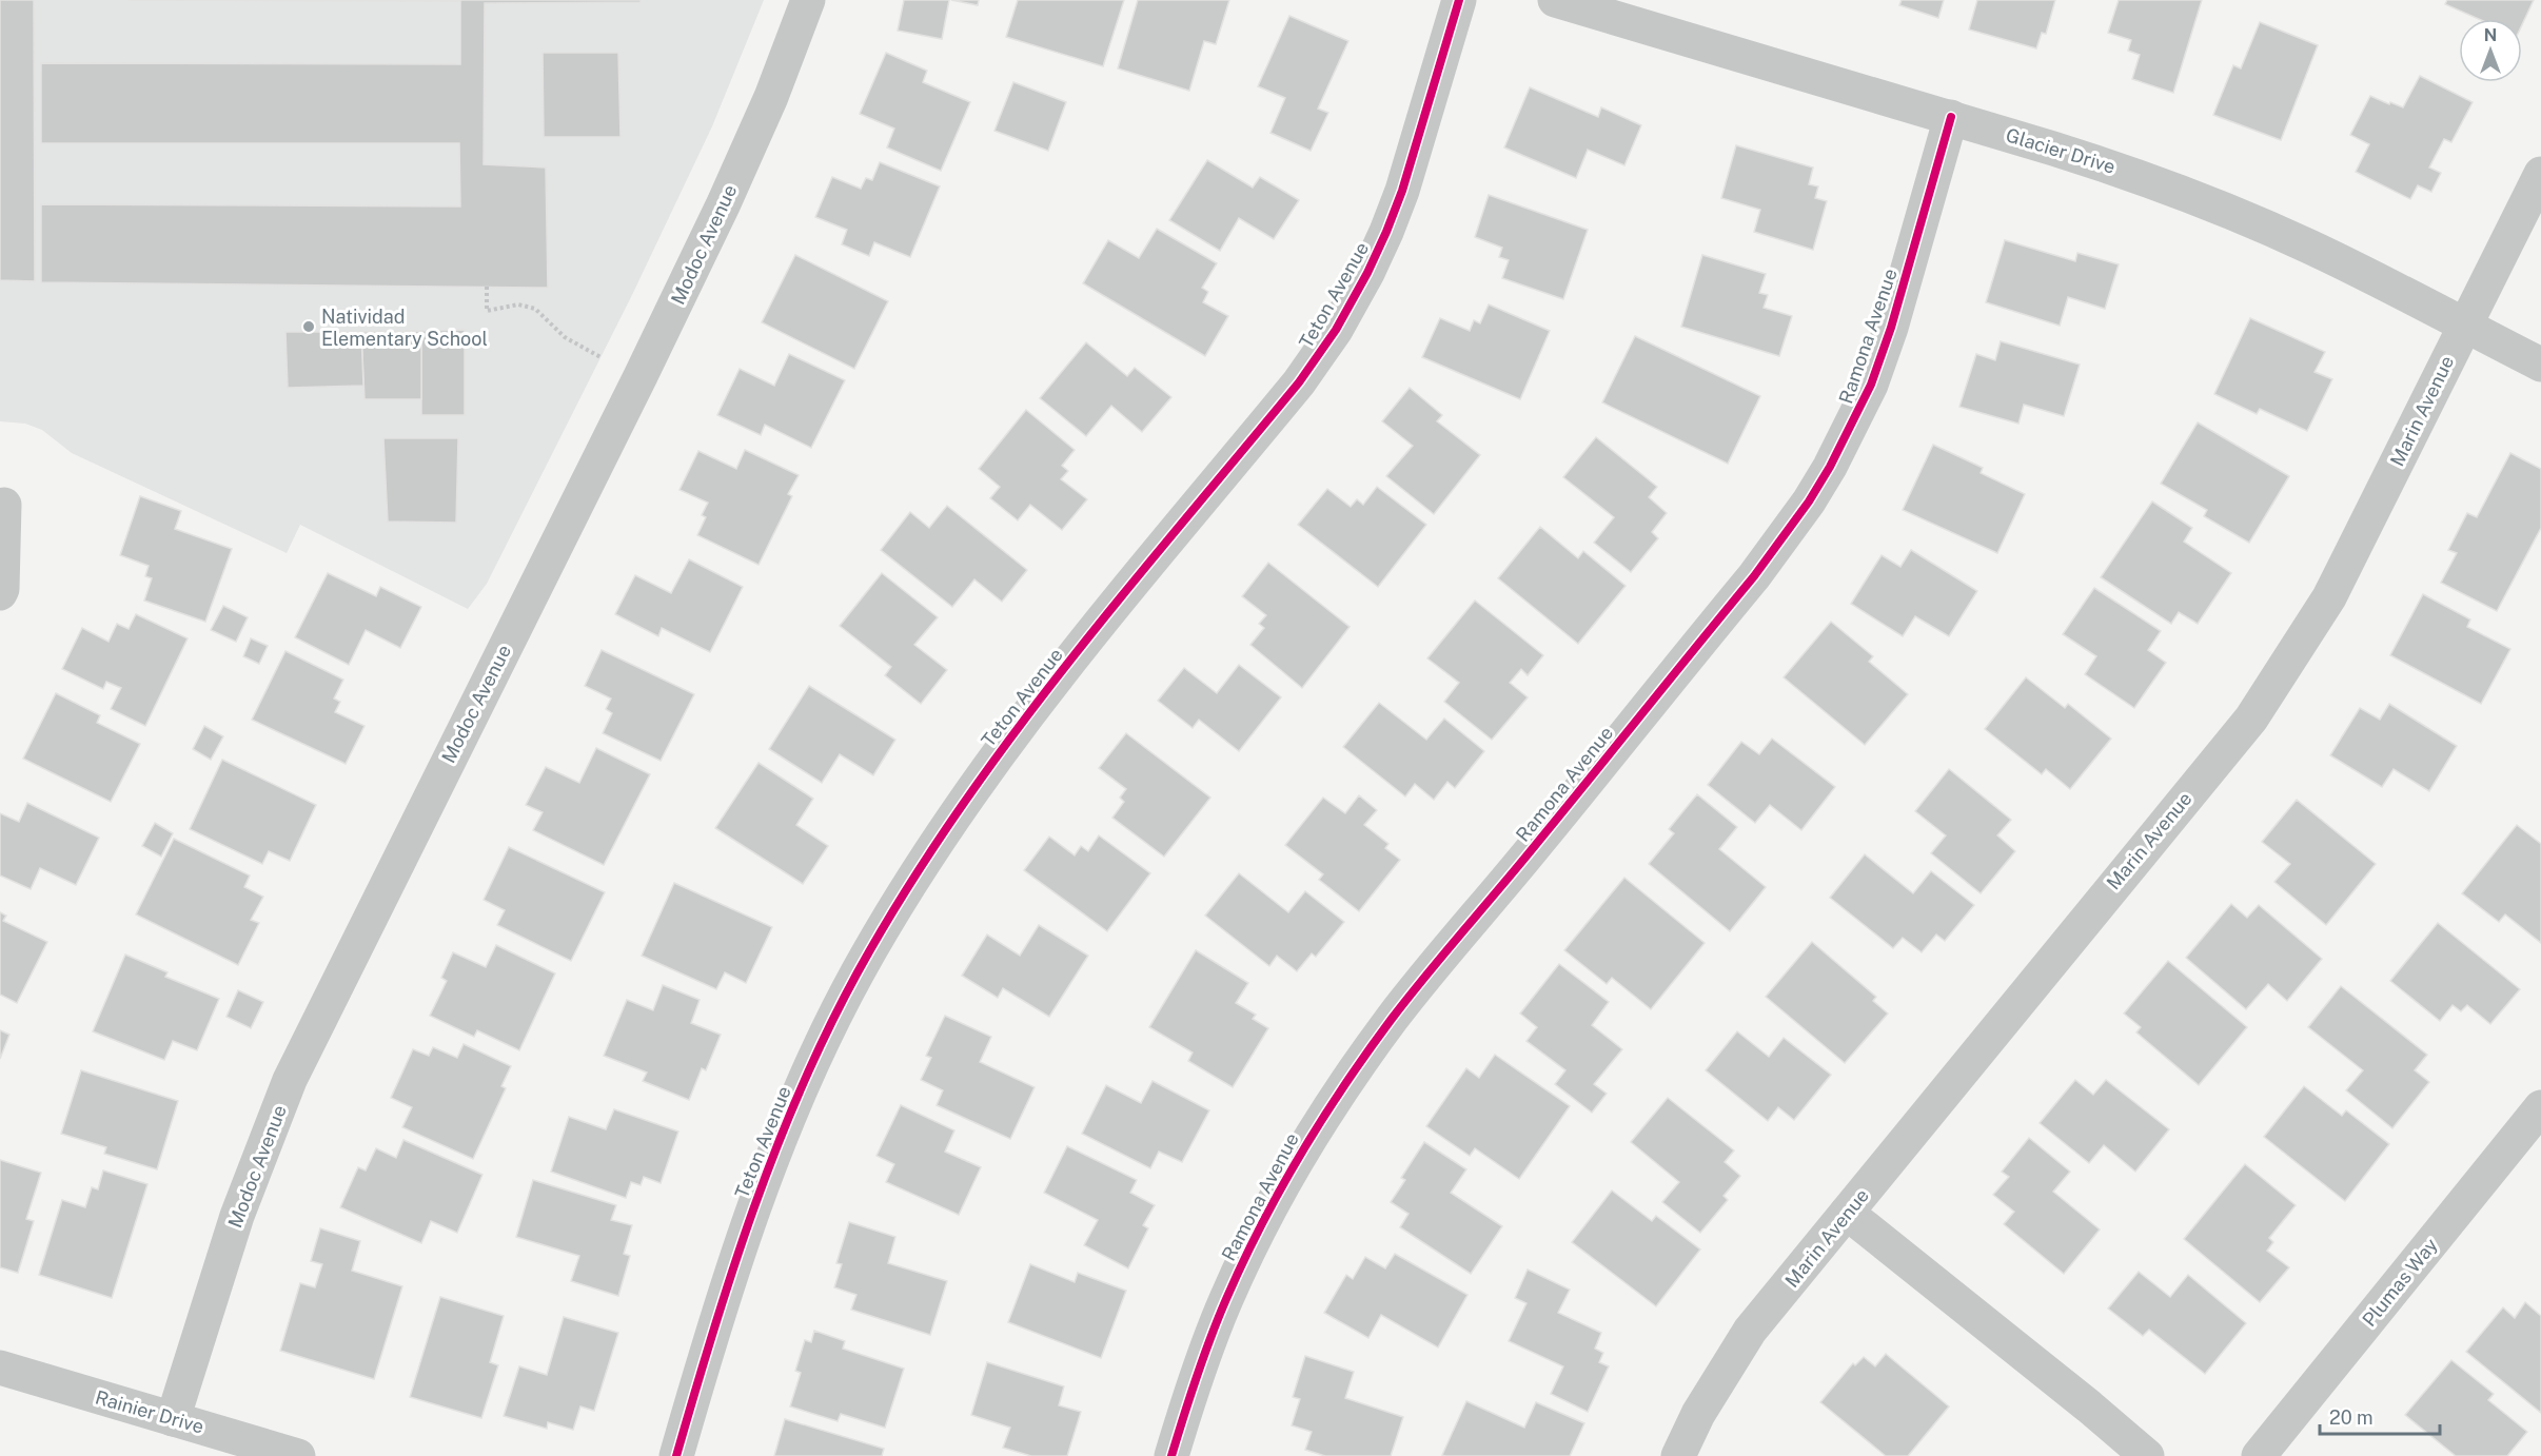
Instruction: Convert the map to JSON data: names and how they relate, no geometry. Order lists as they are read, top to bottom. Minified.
{"streets":{"street":["Glacier Drive","Modoc Avenue","Teton Avenue","Ramona Avenue","Marin Avenue","Plumas Way","Rainier Drive"]},"crossings":[["Glacier Drive","Ramona Avenue"],["Glacier Drive","Marin Avenue"],["Modoc Avenue","Rainier Drive"]],"places":["Natividad Elementary School"],"scale_bar":"20 m","north":"top"}
